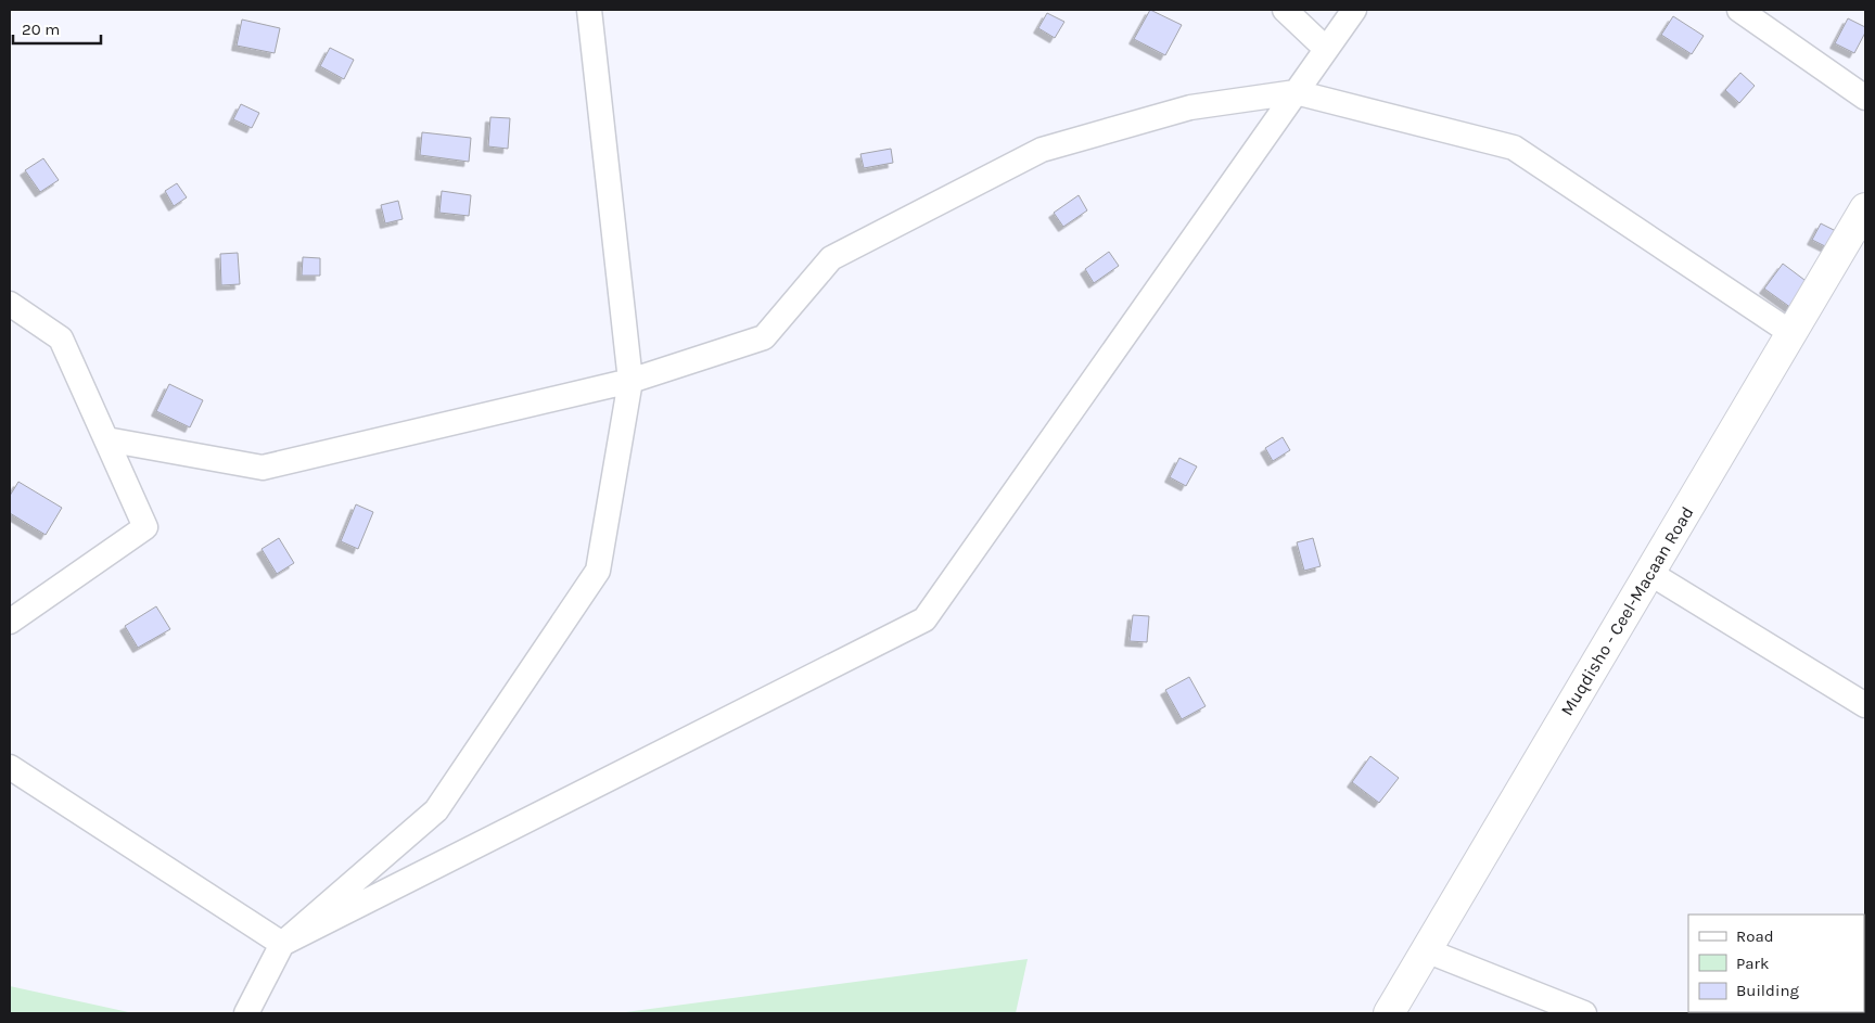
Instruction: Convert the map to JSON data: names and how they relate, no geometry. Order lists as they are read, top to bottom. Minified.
{"streets":{"street":["Muqdisho - Ceel-Macaan Road"]},"legend":["Road","Park","Building"],"scale_bar":"20 m"}
